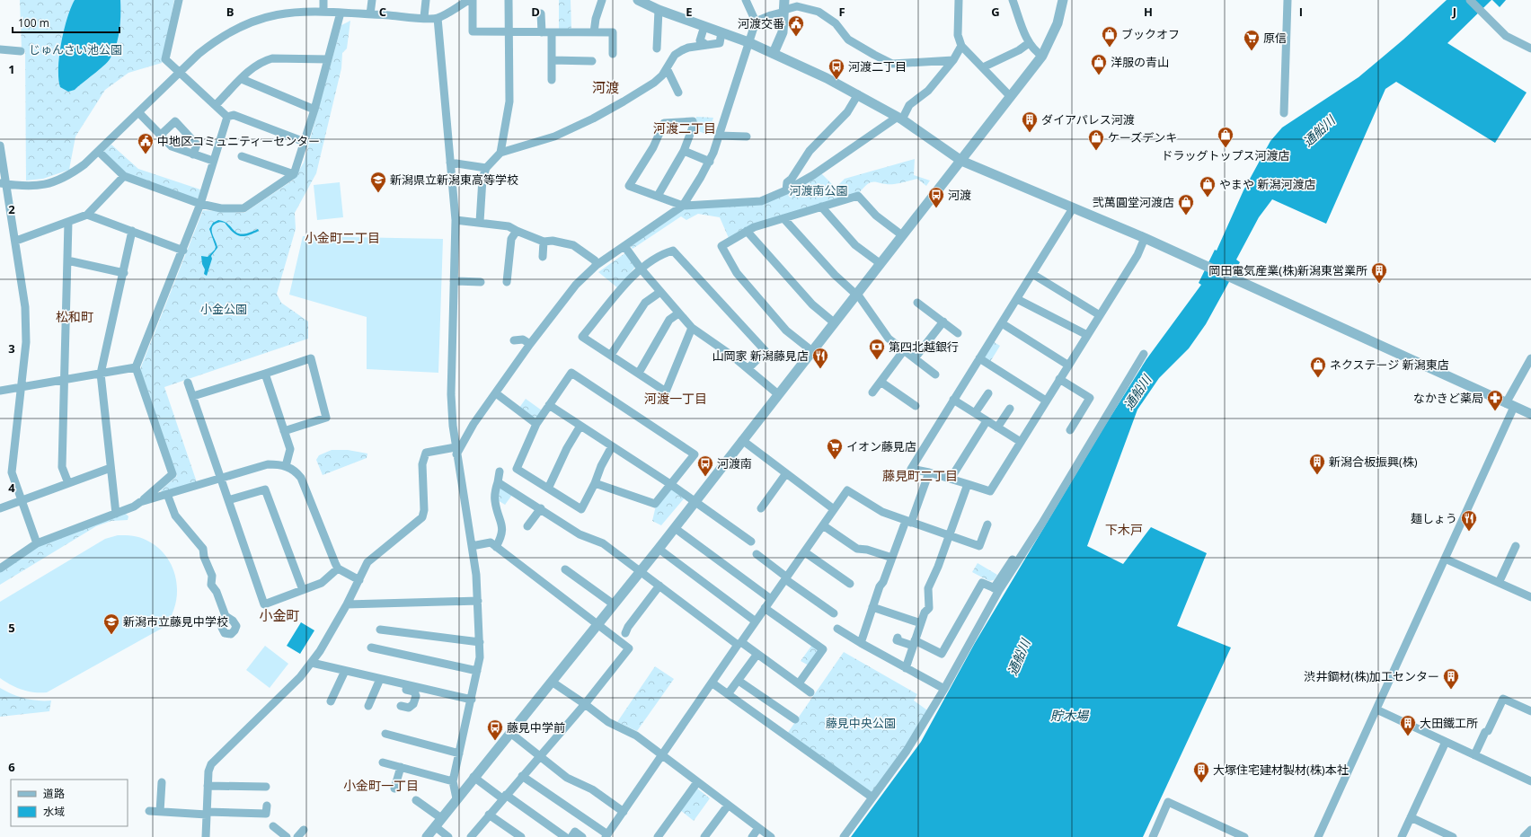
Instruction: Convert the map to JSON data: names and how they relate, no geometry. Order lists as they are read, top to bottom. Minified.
{"districts":["河渡","河渡二丁目","小金町二丁目","松和町","河渡一丁目","藤見町二丁目","下木戸","小金町","小金町一丁目"],"water":["通船川","貯木場"],"parks":["じゅんさい池公園","河渡南公園","小金公園","藤見中央公園"],"places":{"public building":["河渡交番","中地区コミュニティーセンター"],"shop":["ブックオフ","洋服の青山","ドラッグトップス河渡店","ケーズデンキ","やまや 新潟河渡店","弐萬圓堂河渡店","ネクステージ 新潟東店"],"supermarket":["原信","イオン藤見店"],"bus stop":["河渡二丁目","河渡","河渡南","藤見中学前"],"building":["ダイアパレス河渡","岡田電気産業(株)新潟東営業所","新潟合板振興(株)","渋井鋼材(株)加工センター","大田鐵工所","大塚住宅建材製材(株)本社"],"school or university":["新潟県立新潟東高等学校","新潟市立藤見中学校"],"bank":["第四北越銀行"],"restaurant":["山岡家 新潟藤見店","麺しょう"],"pharmacy":["なかきど薬局"]},"legend":["道路","水域"],"scale_bar":"100 m","grid":{"columns":["B","C","D","E","F","G","H","I","J"],"rows":["1","2","3","4","5","6"]}}
